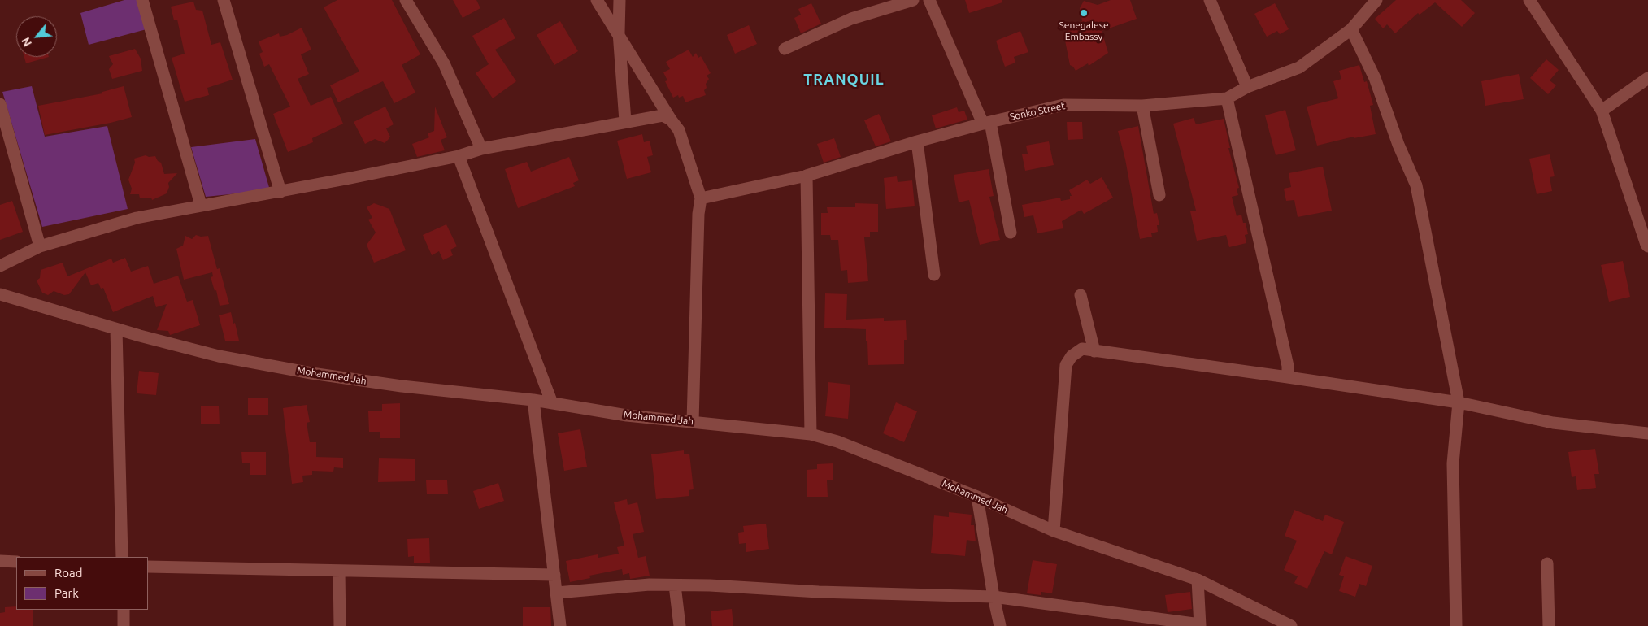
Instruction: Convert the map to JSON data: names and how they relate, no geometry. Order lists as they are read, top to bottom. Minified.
{"streets":{"street":["Sonko Street","Mohammed Jah"]},"districts":["TRANQUIL"],"places":["Senegalese Embassy"],"legend":["Road","Park"],"north":"bottom left"}
